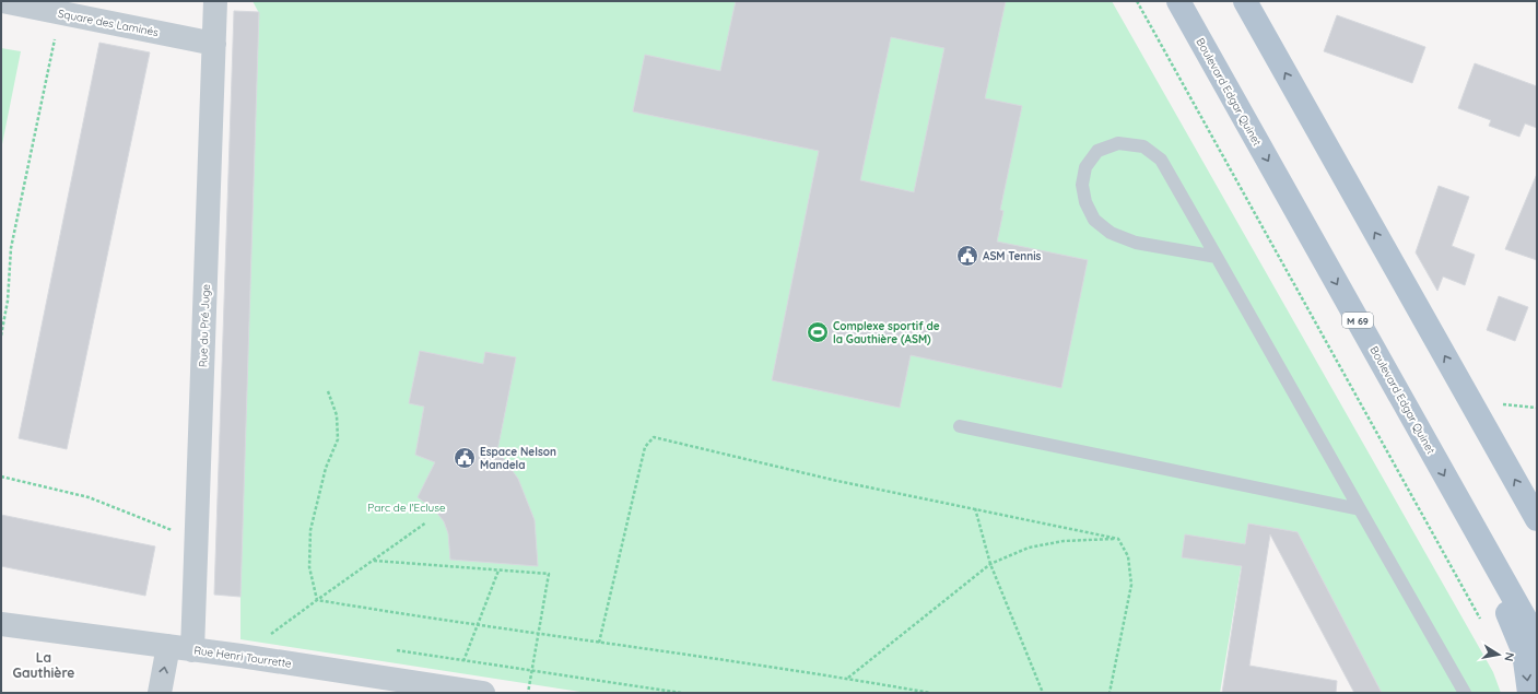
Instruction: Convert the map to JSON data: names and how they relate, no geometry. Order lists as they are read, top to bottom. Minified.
{"streets":{"main road":["Boulevard Edgar Quinet","M 69"],"street":["Square des Laminés","Rue du Pré Juge","Rue Henri Tourrette"]},"crossings":[["Square des Laminés","Rue du Pré Juge"],["Rue du Pré Juge","Rue Henri Tourrette"]],"districts":["La Gauthière"],"parks":["Parc de l'Ecluse"],"places":{"public building":["ASM Tennis","Espace Nelson Mandela"],"sports":["Complexe sportif de la Gauthière (ASM)"]},"north":"right"}
